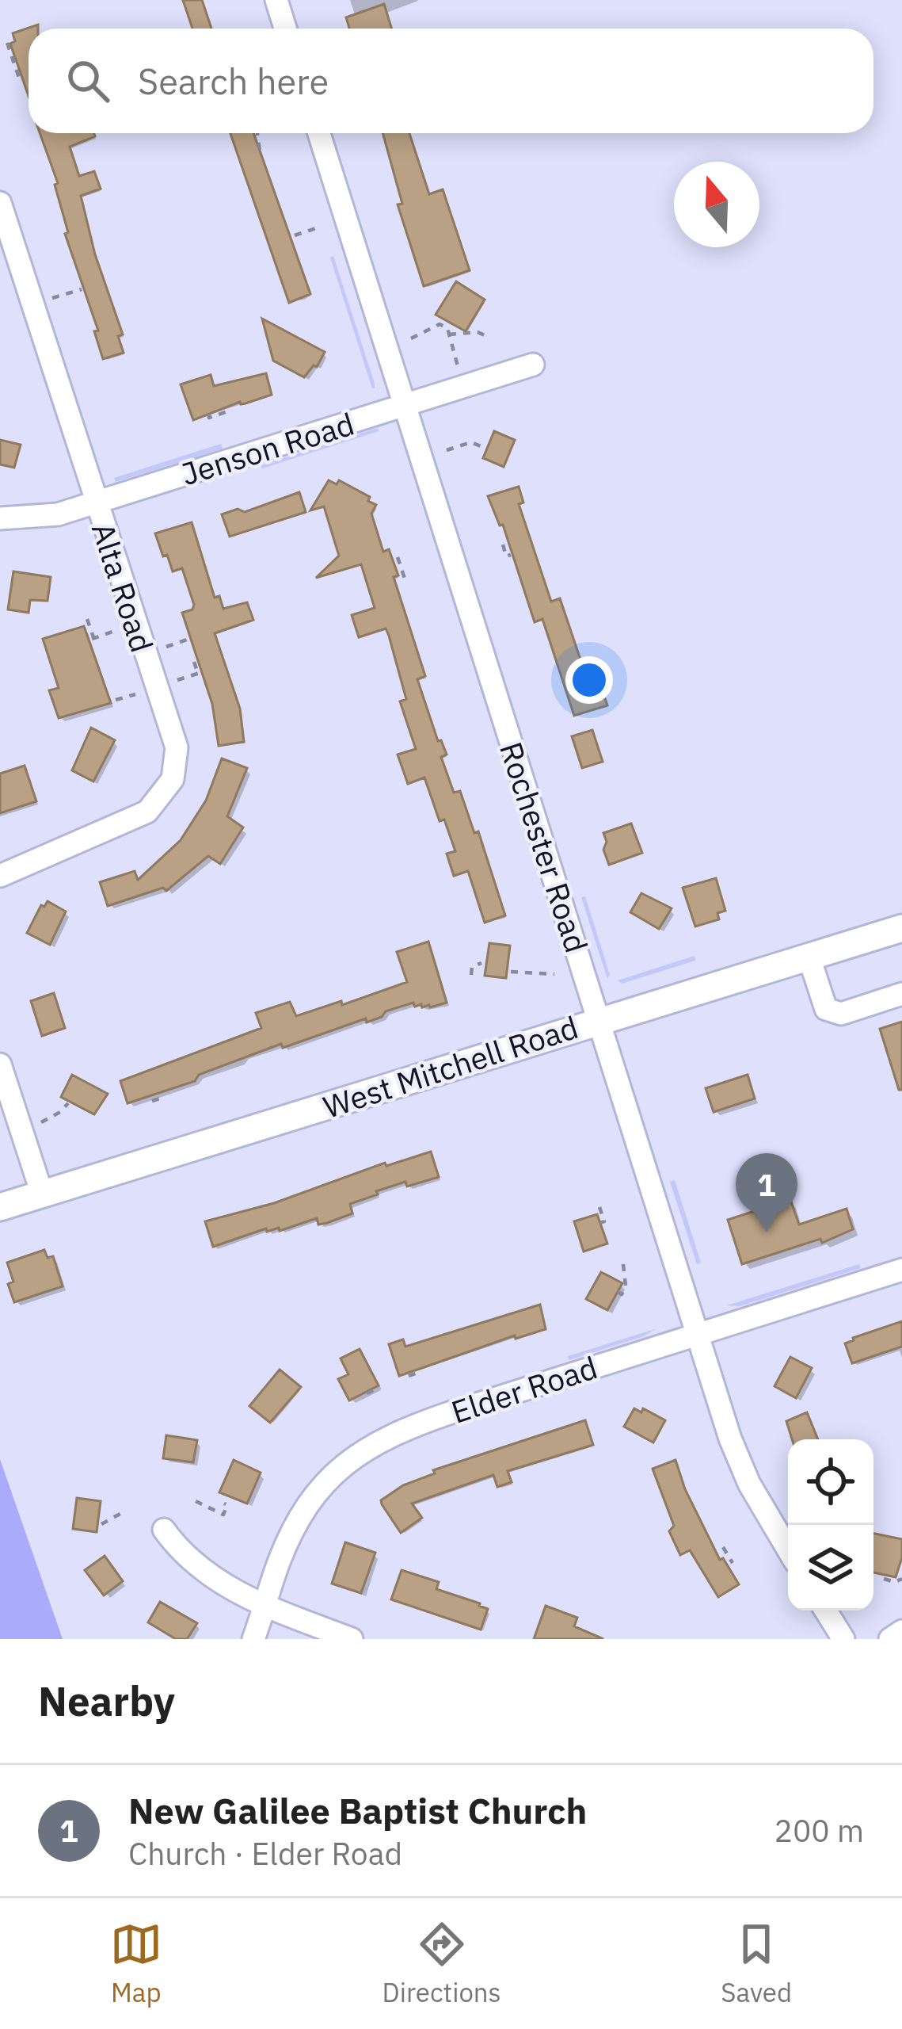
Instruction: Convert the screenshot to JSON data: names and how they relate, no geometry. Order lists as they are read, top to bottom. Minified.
{"streets":{"main road":["West Mitchell Road"],"street":["Jenson Road","Alta Road","Rochester Road","Elder Road"]},"crossings":[["Jenson Road","Alta Road"],["Jenson Road","Rochester Road"],["Rochester Road","West Mitchell Road"],["Rochester Road","Elder Road"]],"north":"top","page":{"search":"Search here","pins":"1","heading":"Nearby","list":[{"mark":"1","name":"New Galilee Baptist Church","note":"Church · Elder Road","value":"200 m"}],"nav":["Map","Directions","Saved"]}}
